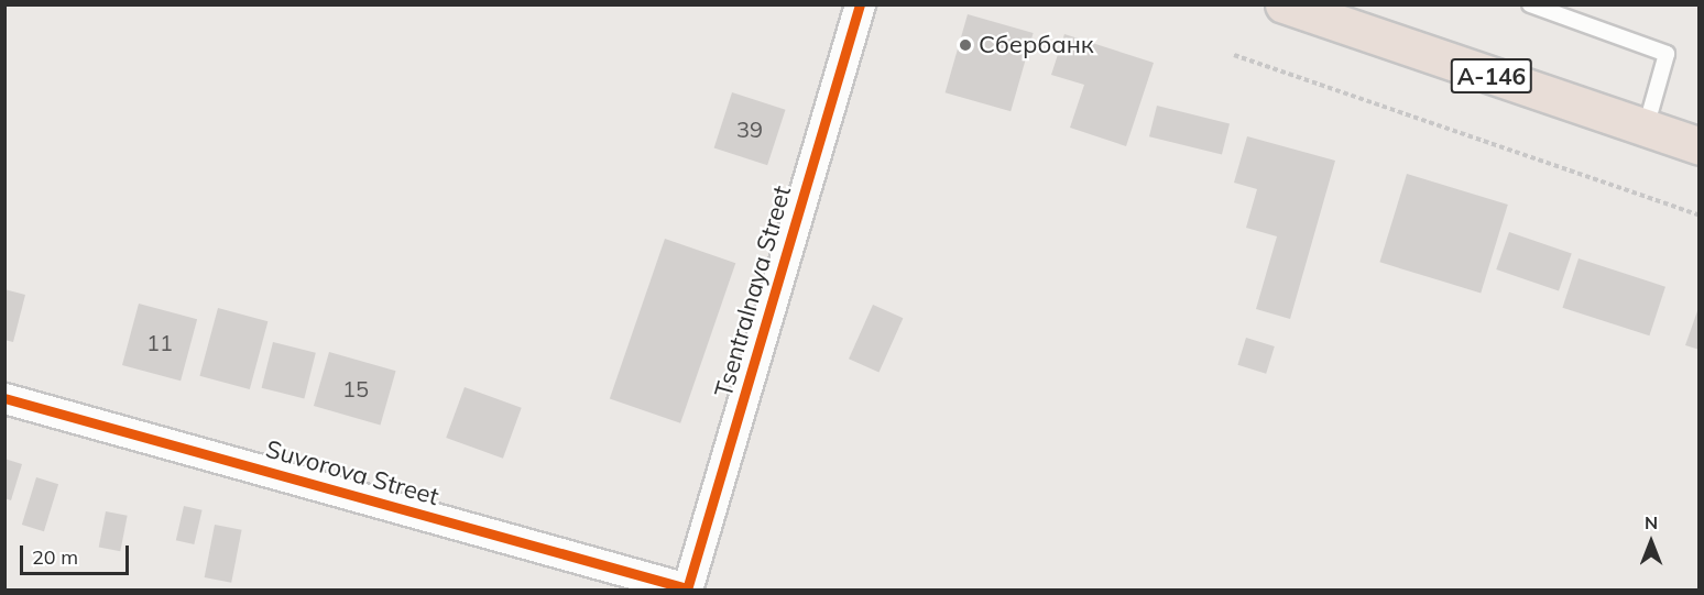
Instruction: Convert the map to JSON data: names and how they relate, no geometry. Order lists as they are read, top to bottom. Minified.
{"streets":{"highway":["А-146"],"street":["Tsentralnaya Street","Suvorova Street"]},"crossings":[["Tsentralnaya Street","Suvorova Street"]],"places":["Сбербанк"],"house_numbers":["39","11","15"],"scale_bar":"20 m","north":"top"}
